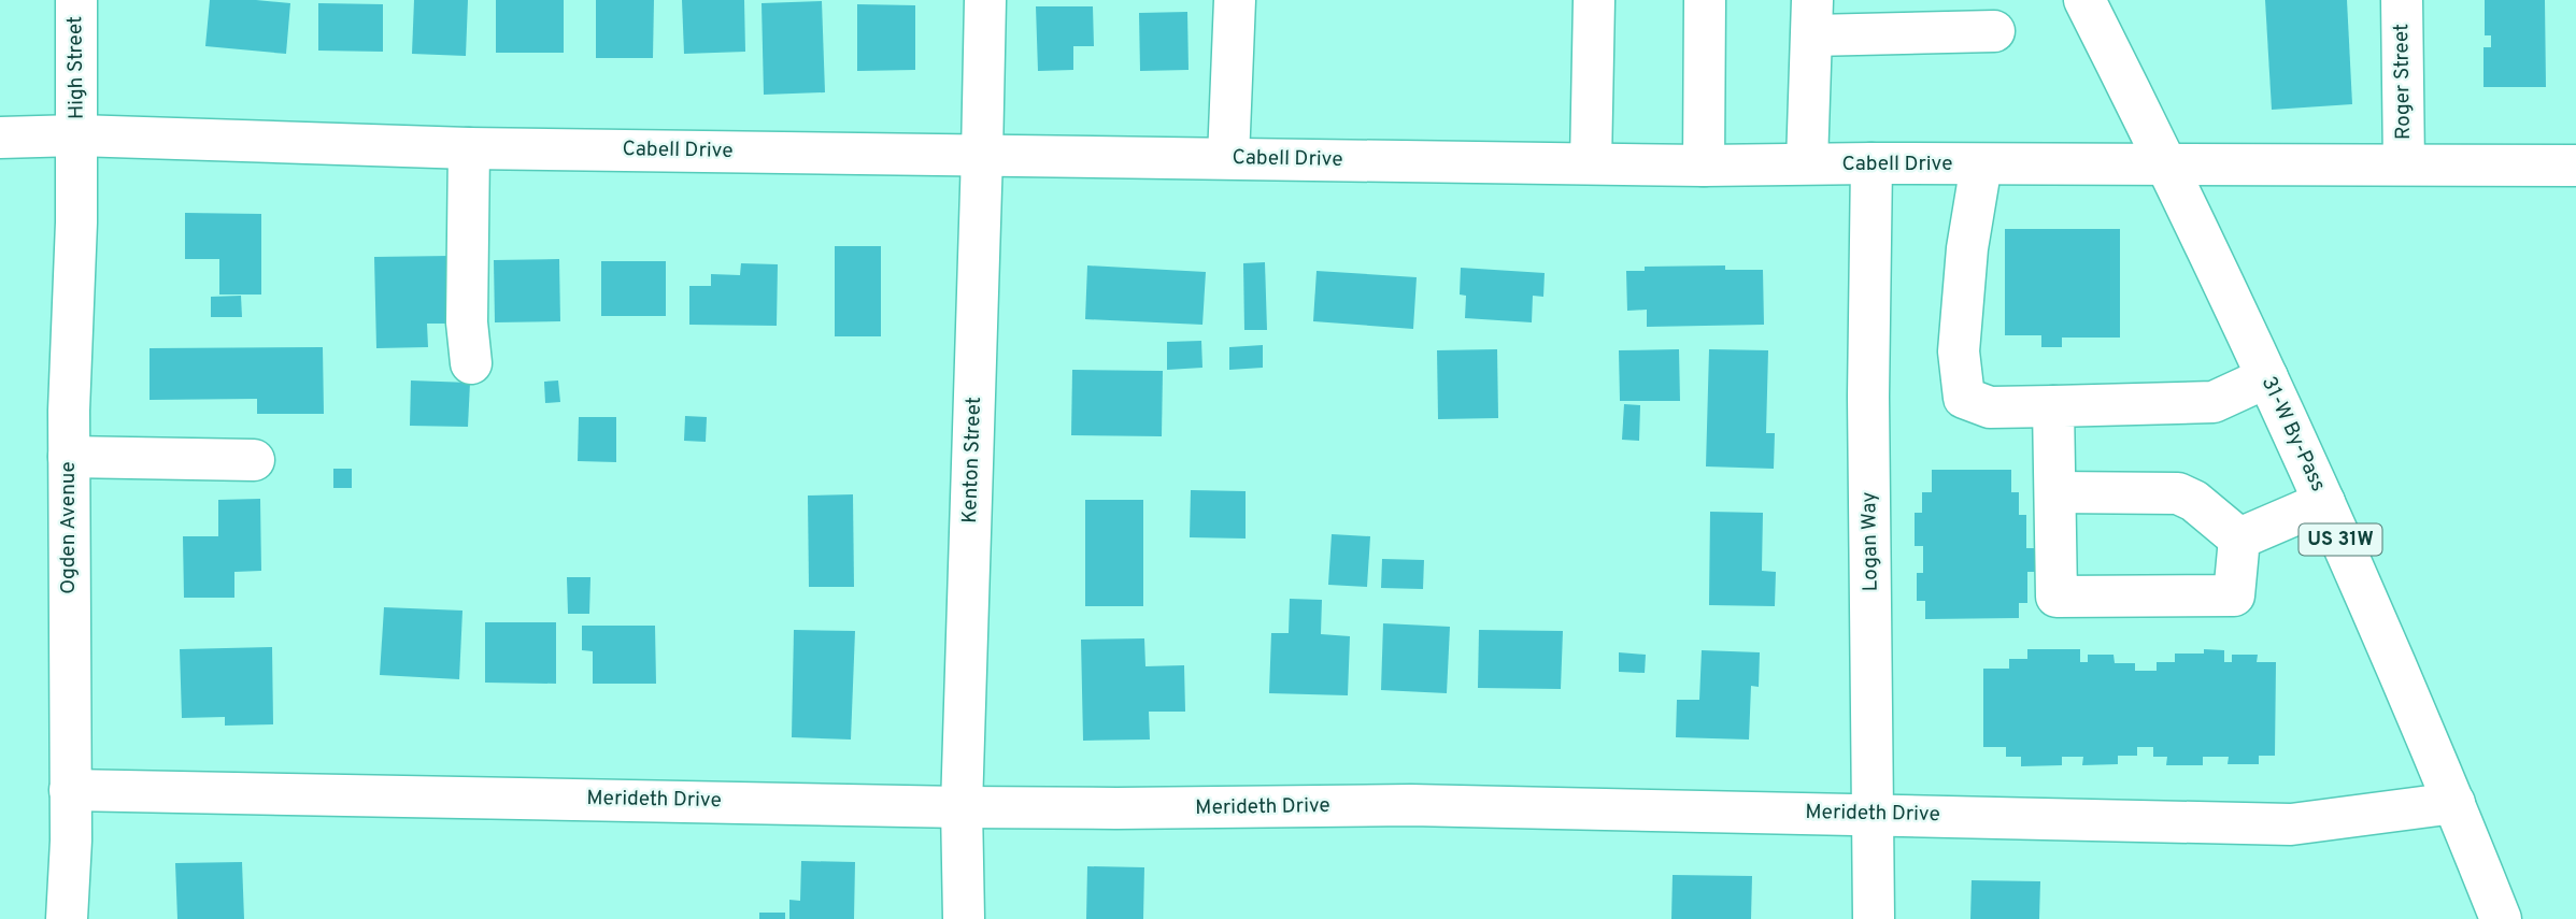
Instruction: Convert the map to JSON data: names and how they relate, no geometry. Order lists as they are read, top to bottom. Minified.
{"streets":{"street":["High Street","Roger Street","Cabell Drive","31-W By-Pass","Kenton Street","Ogden Avenue","US 31W","Logan Way","Merideth Drive"]},"crossings":[["High Street","Cabell Drive"],["High Street","Ogden Avenue"],["Roger Street","Cabell Drive"],["Cabell Drive","31-W By-Pass"],["Cabell Drive","Kenton Street"],["Cabell Drive","Ogden Avenue"],["Cabell Drive","Logan Way"],["31-W By-Pass","Merideth Drive"],["Kenton Street","Merideth Drive"],["Ogden Avenue","Merideth Drive"],["Logan Way","Merideth Drive"]]}
